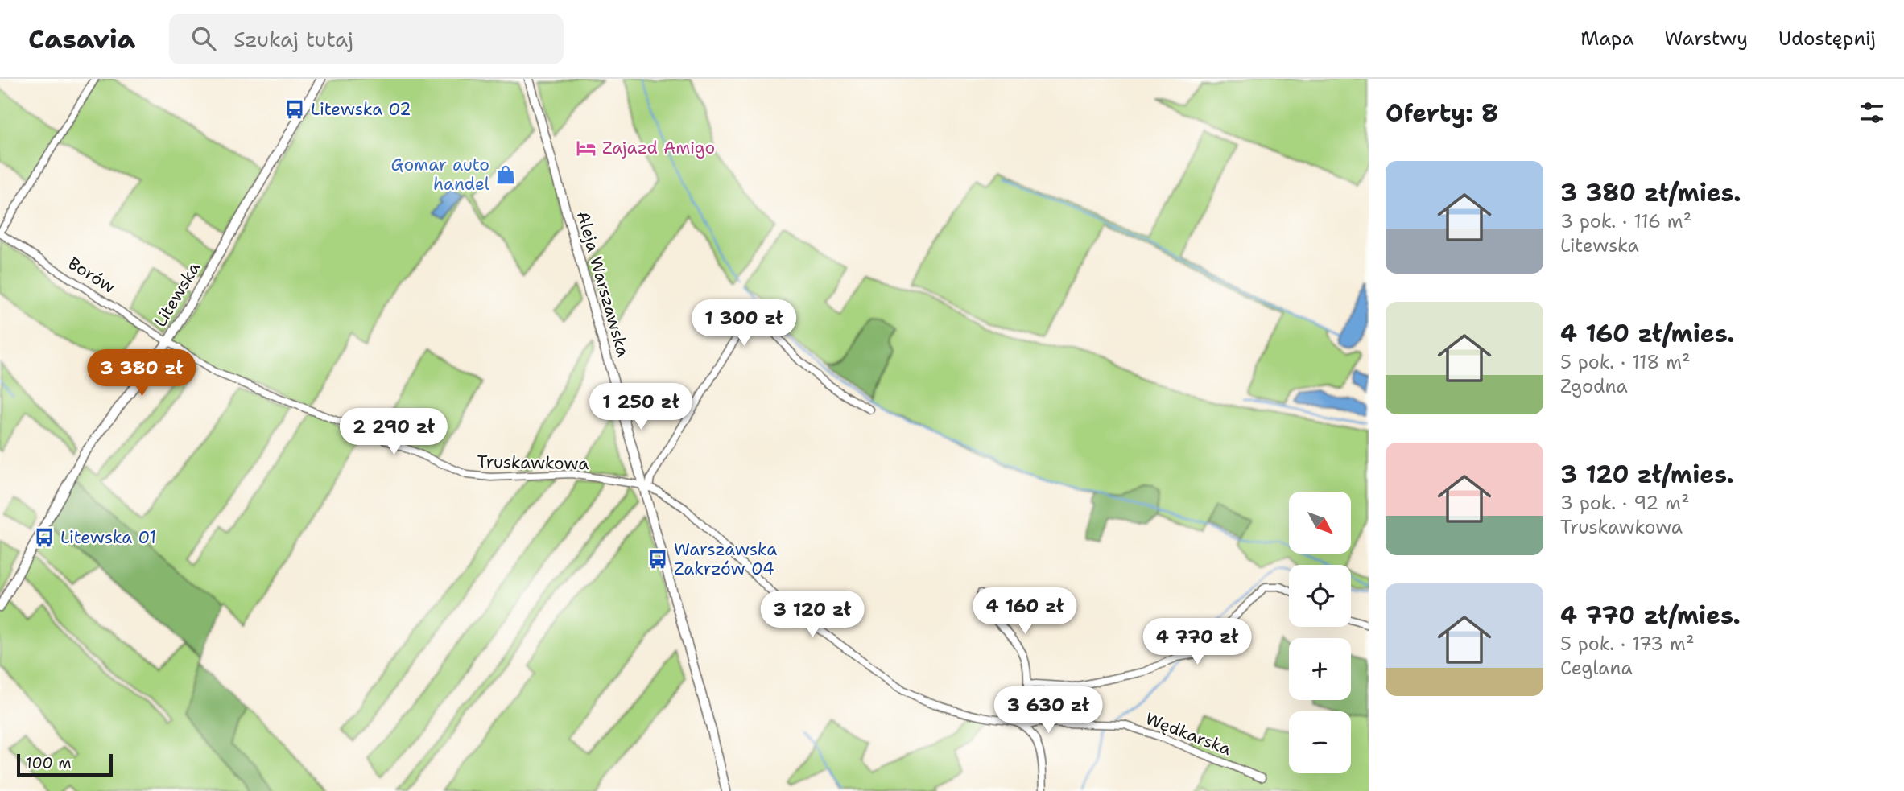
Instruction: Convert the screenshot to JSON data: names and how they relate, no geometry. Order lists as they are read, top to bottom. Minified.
{"streets":{"street":["Borów","Aleja Warszawska","Litewska","Truskawkowa","Wędkarska"]},"crossings":[["Borów","Litewska"],["Borów","Truskawkowa"],["Aleja Warszawska","Truskawkowa"],["Litewska","Truskawkowa"],["Truskawkowa","Wędkarska"]],"places":{"bus stop":["Litewska 02","Litewska 01","Warszawska Zakrzów 04"],"hotel":["Zajazd Amigo"],"shop":["Gomar auto handel"]},"scale_bar":"100 m","north":"bottom right","page":{"header":"Casavia","search":"Szukaj tutaj","nav":["Mapa","Warstwy","Udostępnij"],"heading":"Oferty: 8","list":[{"name":"3 380 zł/mies.","note":"3 pok. · 116 m² · Litewska"},{"name":"4 160 zł/mies.","note":"5 pok. · 118 m² · Zgodna"},{"name":"3 120 zł/mies.","note":"3 pok. · 92 m² · Truskawkowa"},{"name":"4 770 zł/mies.","note":"5 pok. · 173 m² · Ceglana"}],"price":["1 300 zł","3 380 zł","1 250 zł","2 290 zł","4 160 zł","3 120 zł","4 770 zł","3 630 zł"],"map_buttons":["+","−"],"scale":"100 m"}}
